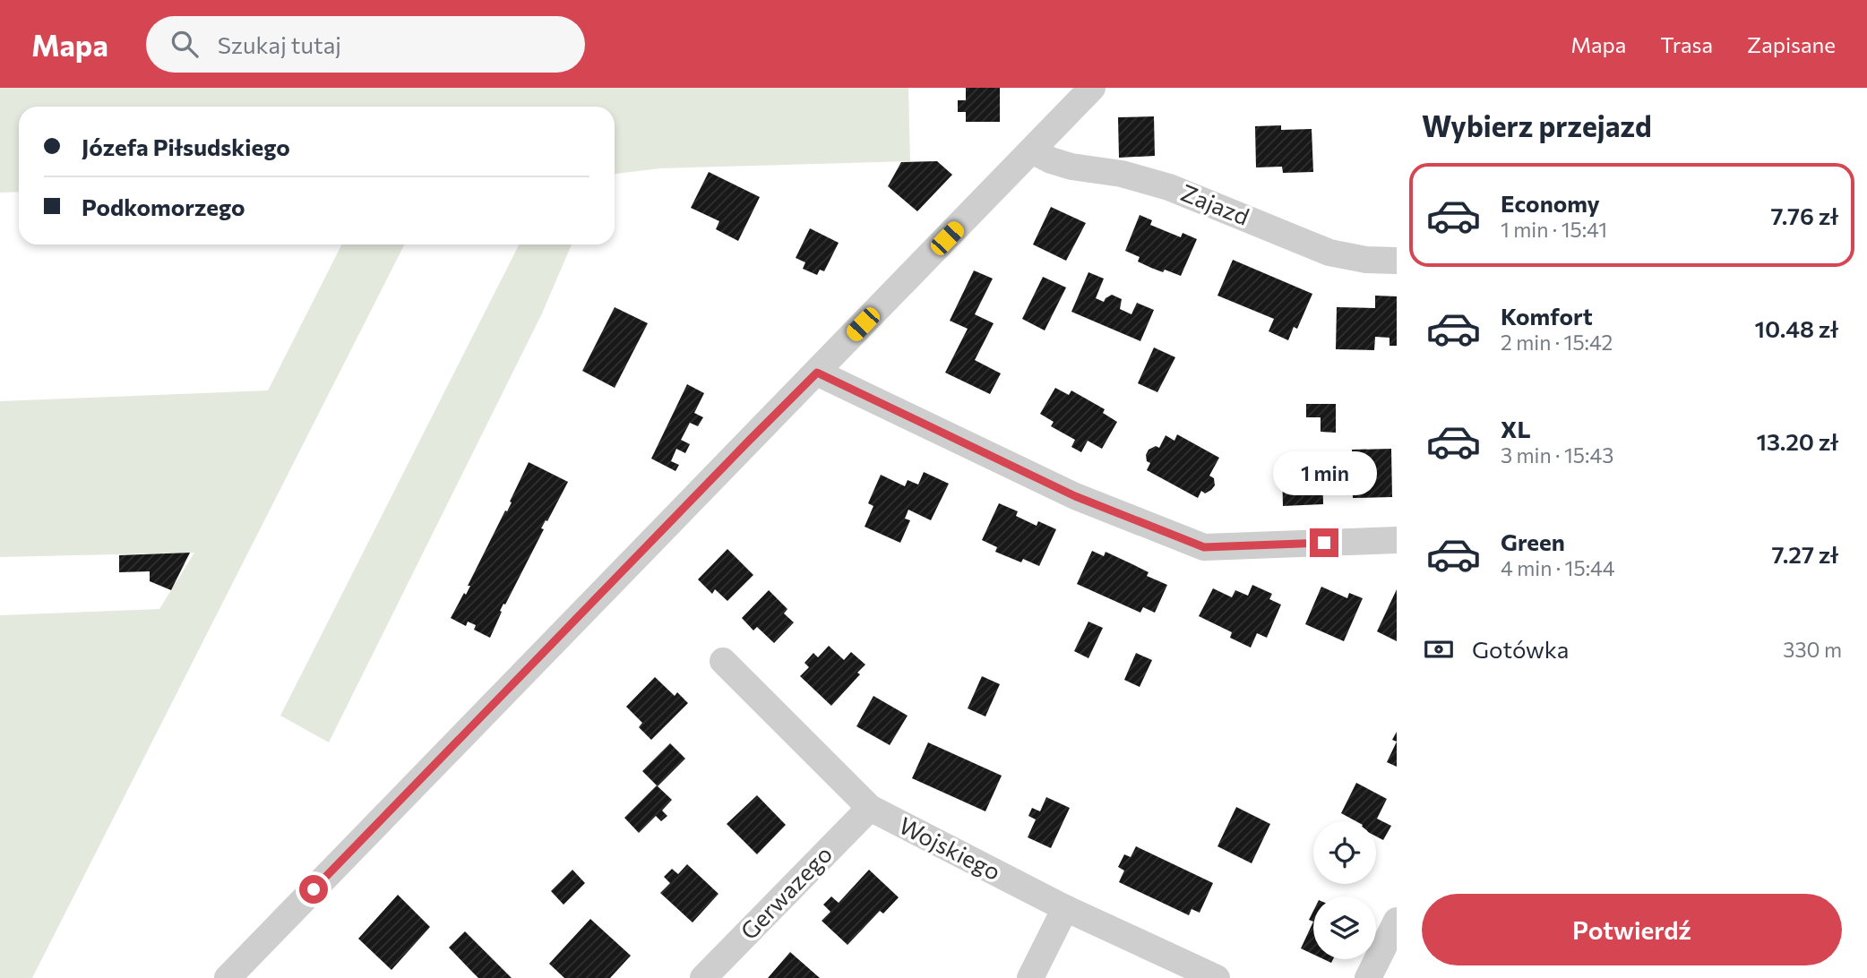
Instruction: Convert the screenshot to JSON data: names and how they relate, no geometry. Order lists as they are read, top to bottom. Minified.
{"streets":{"street":["Zajazd","Wojskiego","Gerwazego"]},"crossings":[["Wojskiego","Gerwazego"]],"page":{"header":"Mapa","search":"Szukaj tutaj","nav":["Mapa","Trasa","Zapisane"],"heading":"Wybierz przejazd","banner":["Józefa Piłsudskiego","Podkomorzego"],"list":[{"name":"Economy","note":"1 min · 15:41","value":"7.76 zł"},{"name":"Komfort","note":"2 min · 15:42","value":"10.48 zł"},{"name":"XL","note":"3 min · 15:43","value":"13.20 zł"},{"name":"Green","note":"4 min · 15:44","value":"7.27 zł"}],"bubble":"1 min","pay":["Gotówka","330 m"],"buttons":"Potwierdź"}}
